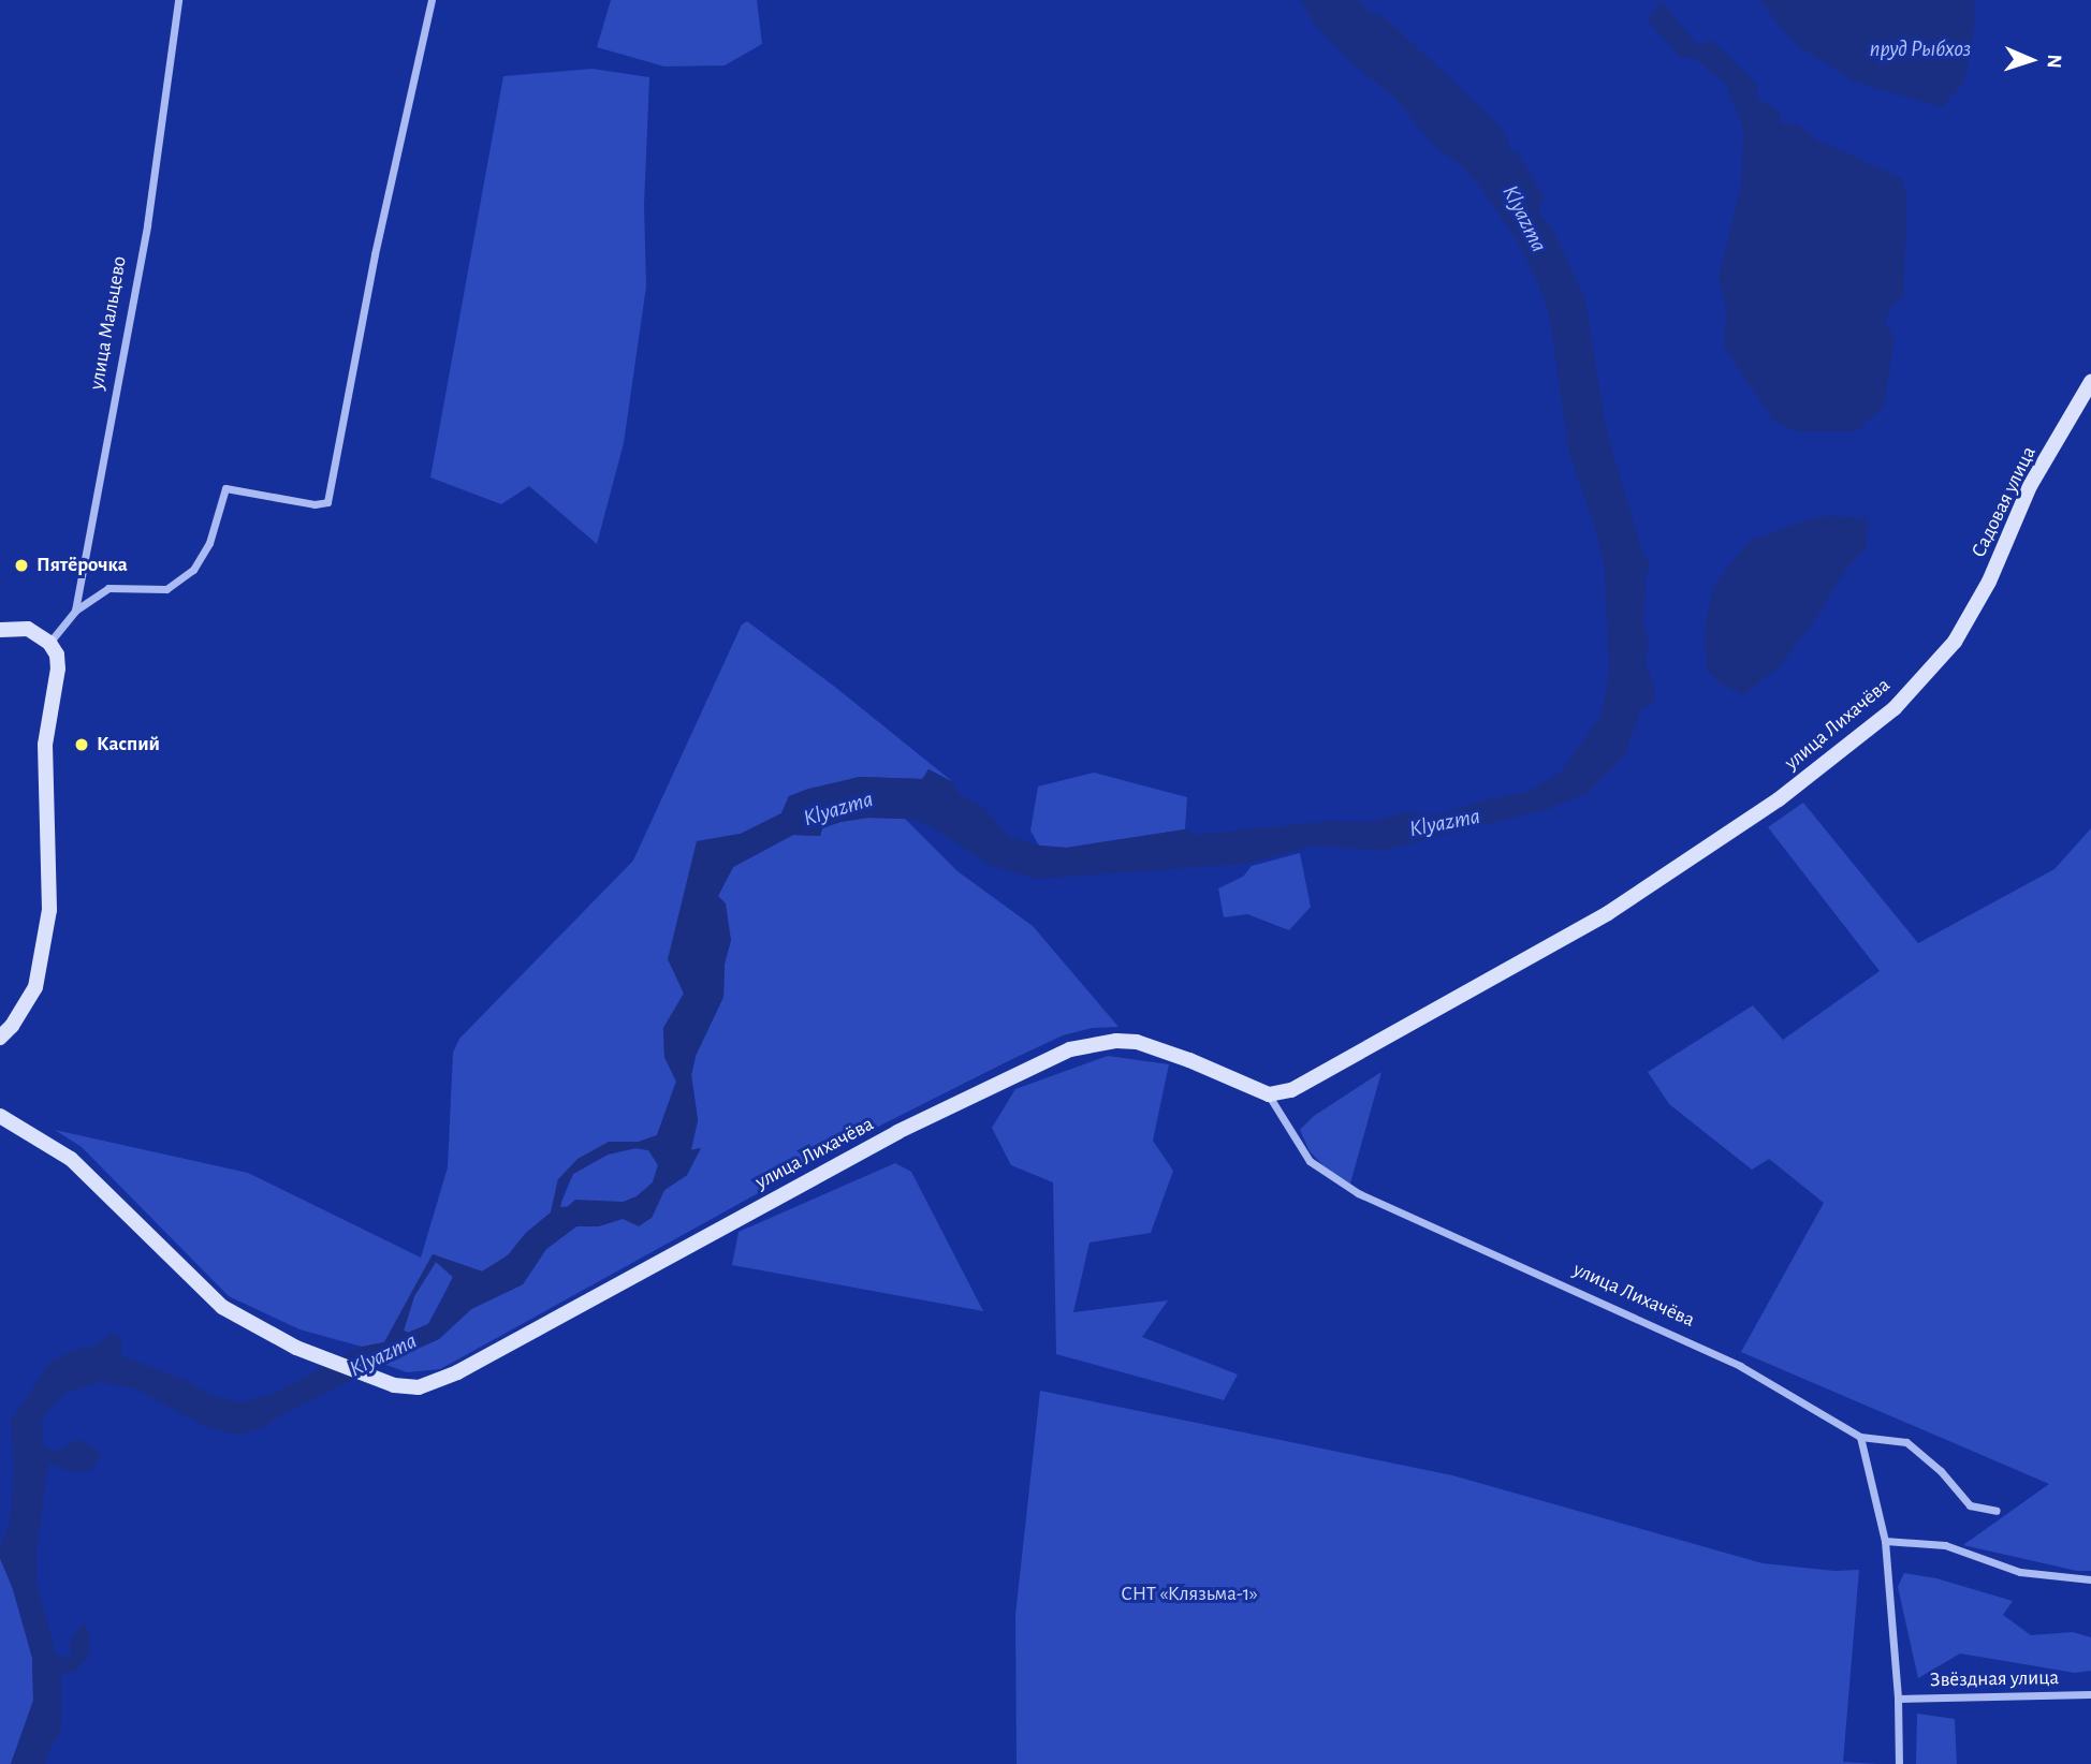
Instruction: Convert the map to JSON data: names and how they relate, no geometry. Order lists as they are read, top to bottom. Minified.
{"streets":{"street":["улица Мальцево","Садовая улица","улица Лихачёва","Звёздная улица"]},"crossings":[["Садовая улица","улица Лихачёва"]],"water":["пруд Рыбхоз","Klyazma"],"parks":["СНТ «Клязьма-1»"],"places":["Пятёрочка","Каспий"],"north":"right"}
